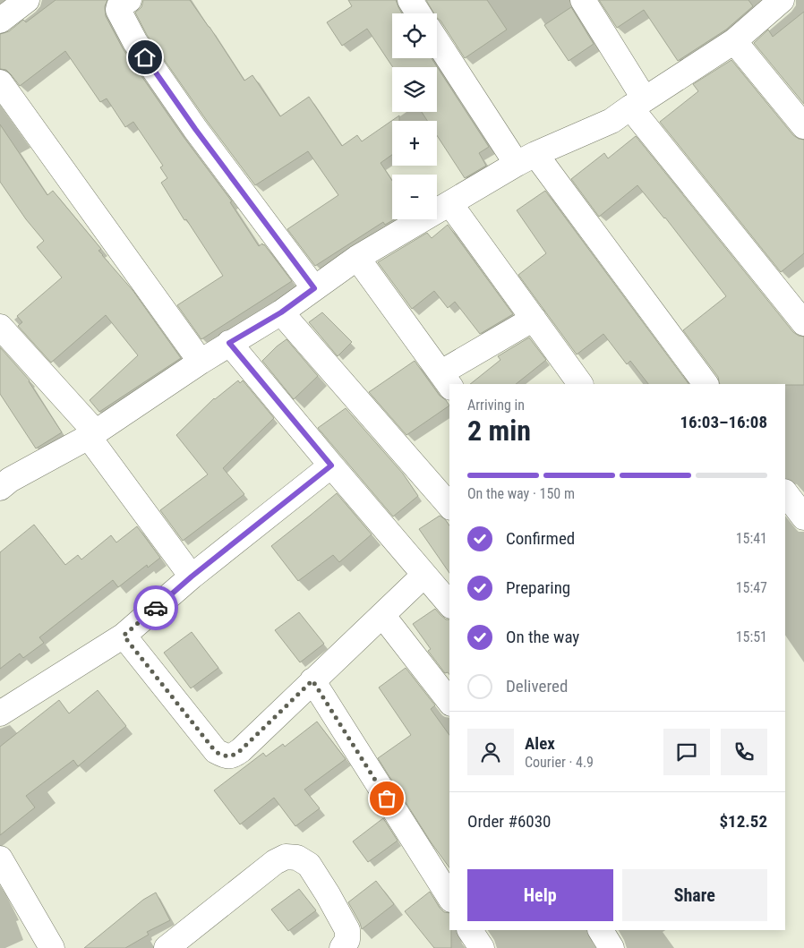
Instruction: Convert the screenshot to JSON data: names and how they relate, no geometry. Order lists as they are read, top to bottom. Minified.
{"page":{"map_buttons":["+","−"],"heading":["2 min","Arriving in","16:03–16:08"],"panel":["Alex","Courier · 4.9","Order #6030","$12.52"],"bar":"On the way · 150 m","list":[["Confirmed","15:41"],["Preparing","15:47"],["On the way","15:51"],"Delivered"],"buttons":["Help","Share"]}}
